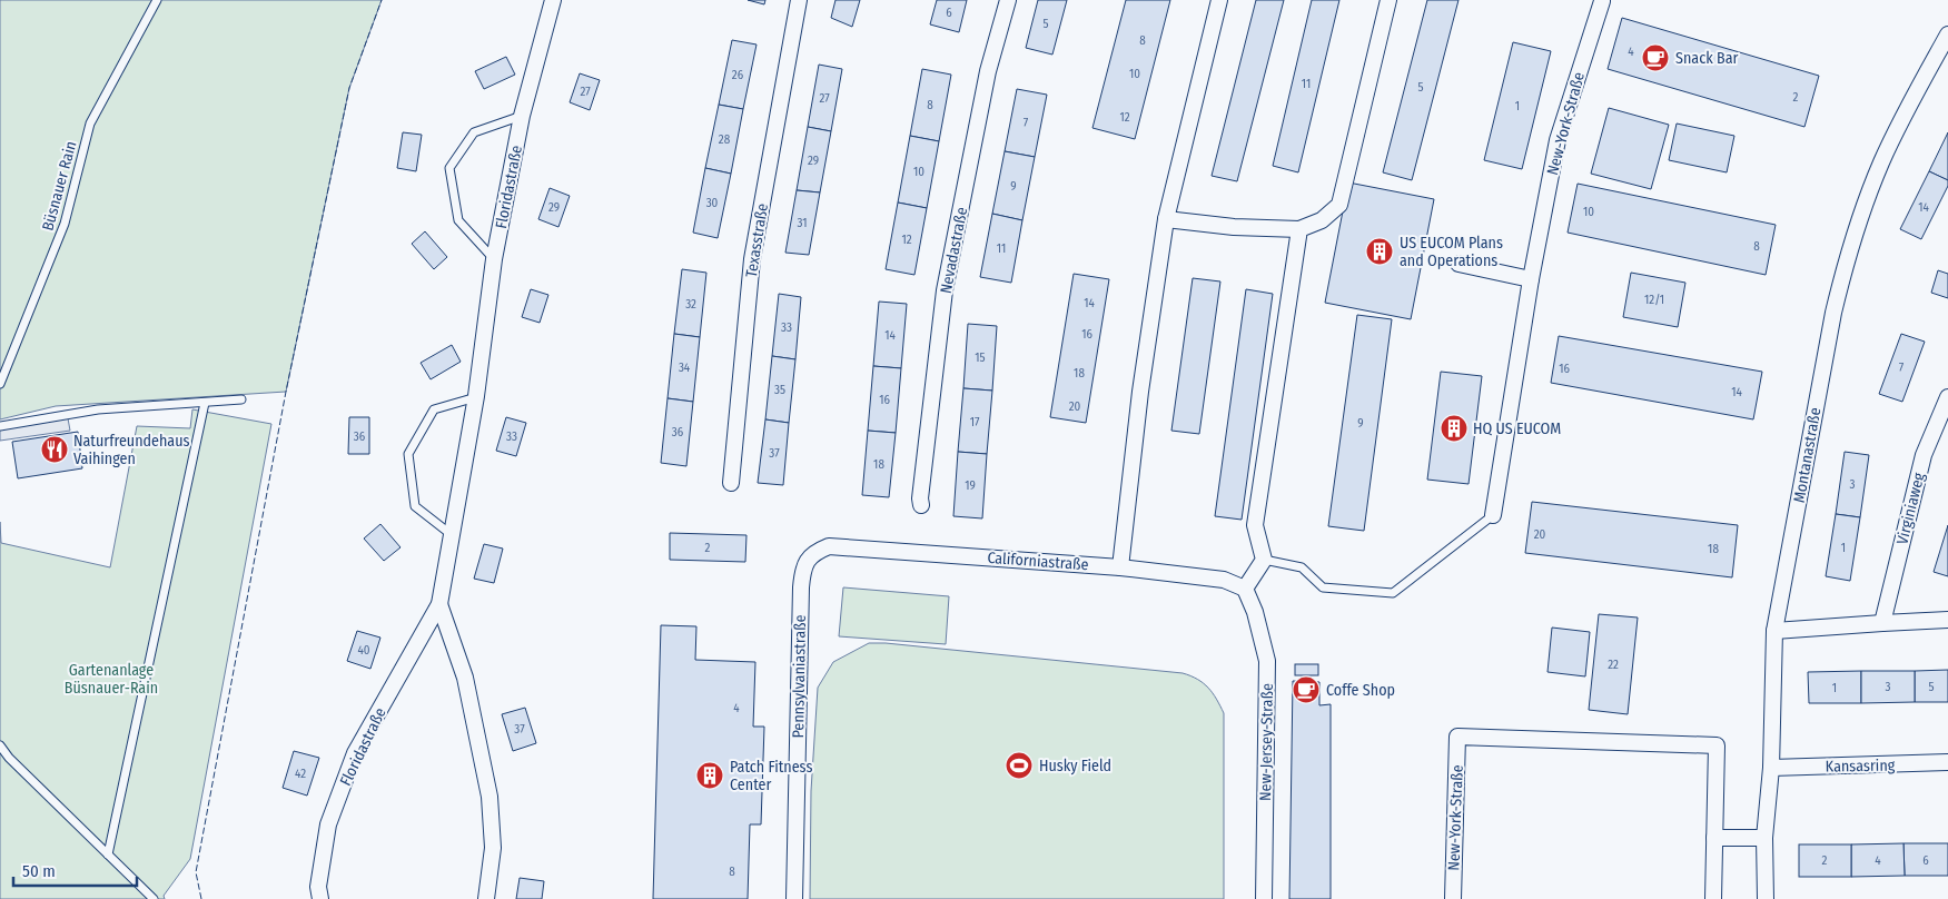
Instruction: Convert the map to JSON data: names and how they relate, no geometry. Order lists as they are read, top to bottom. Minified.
{"streets":{"street":["New-York-Straße","Floridastraße","Texasstraße","Nevadastraße","Montanastraße","Virginiaweg","Californiastraße","Pennsylvaniastraße","New-Jersey-Straße","Kansasring"],"lane":["Büsnauer Rain"]},"crossings":[["Montanastraße","Kansasring"],["Californiastraße","Pennsylvaniastraße"],["Californiastraße","New-Jersey-Straße"]],"parks":["Gartenanlage Büsnauer-Rain"],"places":{"cafe":["Snack Bar","Coffe Shop"],"building":["US EUCOM Plans and Operations","HQ US EUCOM","Patch Fitness Center"],"restaurant":["Naturfreundehaus Vaihingen"],"sports":["Husky Field"]},"house_numbers":["6","5","8","4","10","26","11","5","27","2","27","8","1","12","7","28","29","10","9","30","29","14","10","31","12","8","11","12/1","14","32","33","16","14","15","34","7","16","18","35","14","16","20","17","9","36","36","33","37","18","3","19","20","2","1","18","40","22","3","5","1","4","37","42","2","4","6","8"],"scale_bar":"50 m"}
